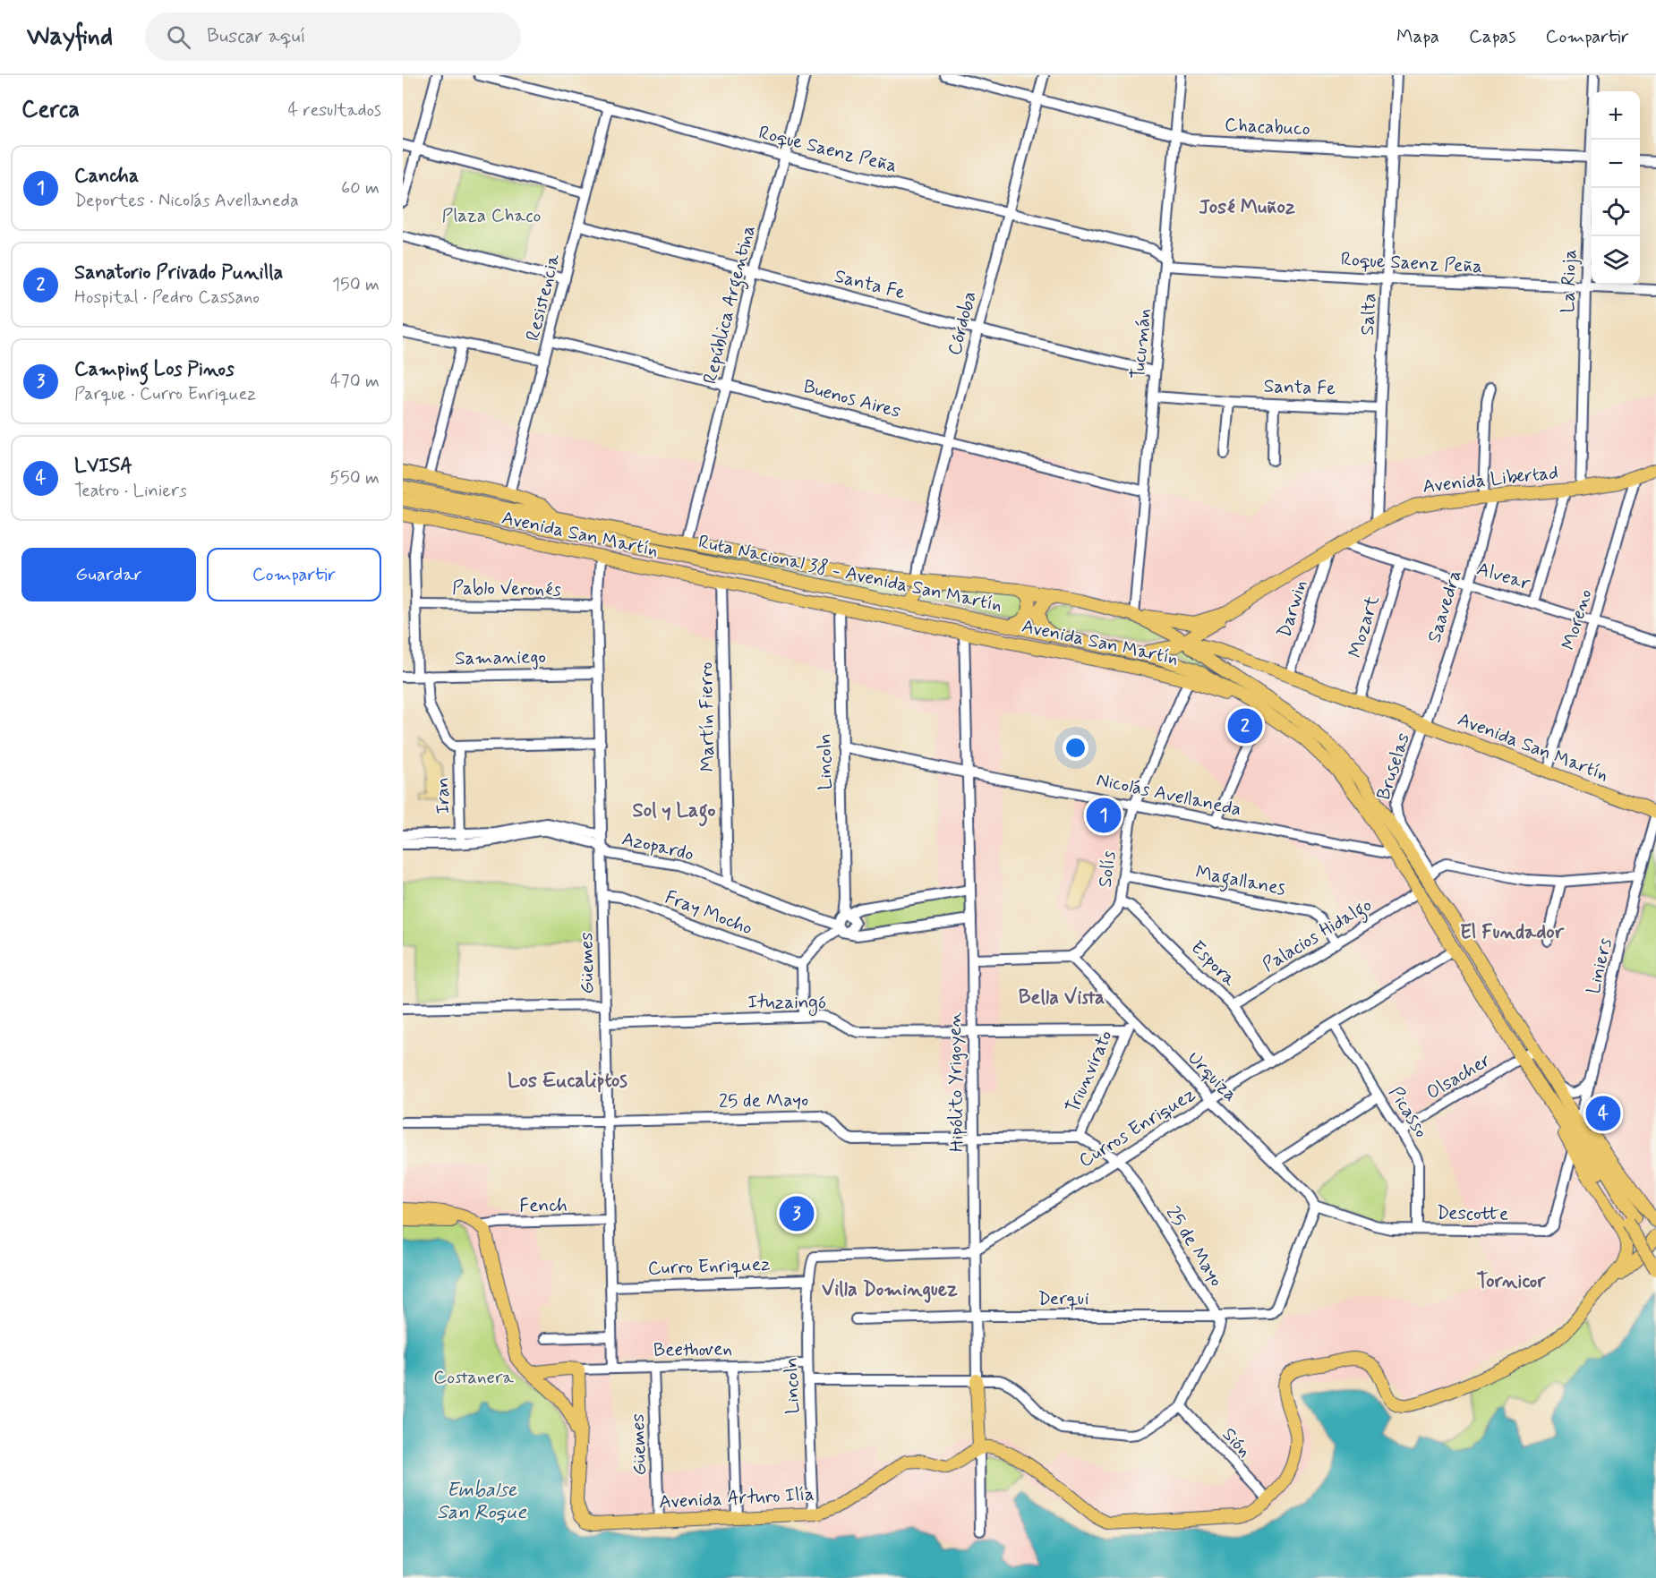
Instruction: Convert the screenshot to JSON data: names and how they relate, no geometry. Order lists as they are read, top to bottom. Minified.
{"streets":{"main road":["Avenida Libertad","Avenida San Martín","Ruta Nacional 38 - Avenida San Martín","Hipólito Yrigoyen","Avenida Arturo Ilía"],"street":["Chacabuco","Roque Saenz Peña","La Rioja","Santa Fe","Resistencia","República Argentina","Salta","Córdoba","Tucumán","Buenos Aires","Alvear","Pablo Veronés","Saavedra","Darwin","Moreno","Mozart","Samaniego","Martín Fierro","Lincoln","Bruselas","Nicolás Avellaneda","Iran","Azopardo","Solís","Magallanes","Fray Mocho","Palacios Hidalgo","Güemes","Espora","Liniers","Ituzaingó","Triunvirato","Urquiza","Olsacher","25 de Mayo","Picasso","Curros Enriquez","Fench","Descotte","Curro Enriquez","Derqui","Beethoven","Sión"]},"crossings":[["Chacabuco","Salta"],["Chacabuco","Córdoba"],["Chacabuco","Tucumán"],["Roque Saenz Peña","La Rioja"],["Roque Saenz Peña","Resistencia"],["Roque Saenz Peña","República Argentina"],["Roque Saenz Peña","Salta"],["Roque Saenz Peña","Córdoba"],["Roque Saenz Peña","Tucumán"],["La Rioja","Avenida Libertad"],["Santa Fe","Resistencia"],["Santa Fe","República Argentina"],["Santa Fe","Salta"],["Santa Fe","Córdoba"],["Santa Fe","Tucumán"],["Resistencia","Buenos Aires"],["Resistencia","Avenida San Martín"],["República Argentina","Buenos Aires"],["República Argentina","Ruta Nacional 38 - Avenida San Martín"],["Salta","Avenida Libertad"],["Córdoba","Buenos Aires"],["Córdoba","Ruta Nacional 38 - Avenida San Martín"],["Tucumán","Buenos Aires"],["Tucumán","Avenida Libertad"],["Tucumán","Ruta Nacional 38 - Avenida San Martín"],["Avenida Libertad","Avenida San Martín"],["Avenida Libertad","Ruta Nacional 38 - Avenida San Martín"],["Avenida Libertad","Alvear"],["Avenida Libertad","Saavedra"],["Avenida Libertad","Darwin"],["Avenida Libertad","Moreno"],["Avenida San Martín","Ruta Nacional 38 - Avenida San Martín"],["Avenida San Martín","Saavedra"],["Avenida San Martín","Darwin"],["Avenida San Martín","Moreno"],["Avenida San Martín","Mozart"],["Avenida San Martín","Martín Fierro"],["Avenida San Martín","Lincoln"],["Avenida San Martín","Bruselas"],["Avenida San Martín","Solís"],["Avenida San Martín","Güemes"],["Avenida San Martín","Liniers"],["Avenida San Martín","Hipólito Yrigoyen"],["Ruta Nacional 38 - Avenida San Martín","Nicolás Avellaneda"],["Alvear","Saavedra"],["Alvear","Moreno"],["Alvear","Mozart"],["Pablo Veronés","Güemes"],["Saavedra","Bruselas"],["Samaniego","Güemes"],["Martín Fierro","Azopardo"],["Lincoln","Nicolás Avellaneda"],["Lincoln","Azopardo"],["Lincoln","Hipólito Yrigoyen"],["Lincoln","Curros Enriquez"],["Lincoln","Curro Enriquez"],["Lincoln","Beethoven"],["Lincoln","Avenida Arturo Ilía"],["Nicolás Avellaneda","Solís"],["Nicolás Avellaneda","Hipólito Yrigoyen"],["Iran","Azopardo"],["Azopardo","Güemes"],["Azopardo","Hipólito Yrigoyen"],["Solís","Magallanes"],["Solís","Espora"],["Solís","Urquiza"],["Magallanes","Palacios Hidalgo"],["Fray Mocho","Güemes"],["Palacios Hidalgo","Espora"],["Güemes","Ituzaingó"],["Güemes","25 de Mayo"],["Güemes","Fench"],["Güemes","Curro Enriquez"],["Güemes","Beethoven"],["Güemes","Avenida Arturo Ilía"],["Espora","Curros Enriquez"],["Ituzaingó","Triunvirato"],["Ituzaingó","Hipólito Yrigoyen"],["Triunvirato","Urquiza"],["Triunvirato","25 de Mayo"],["Urquiza","Curros Enriquez"],["Urquiza","Descotte"],["Urquiza","Derqui"],["Olsacher","Picasso"],["Hipólito Yrigoyen","25 de Mayo"],["Hipólito Yrigoyen","Curros Enriquez"],["Hipólito Yrigoyen","Derqui"],["Hipólito Yrigoyen","Avenida Arturo Ilía"],["25 de Mayo","Curros Enriquez"],["25 de Mayo","Derqui"],["Picasso","Curros Enriquez"],["Picasso","Descotte"],["Fench","Avenida Arturo Ilía"],["Descotte","Derqui"],["Beethoven","Avenida Arturo Ilía"]],"districts":["José Muñoz","Sol y Lago","El Fundador","Bella Vista","Los Eucaliptos","Tornicor","Villa Dominguez"],"water":["Embalse San Roque"],"parks":["Plaza Chaco","Costanera"],"page":{"header":"Wayfind","search":"Buscar aquí","nav":["Mapa","Capas","Compartir"],"heading":["Cerca","4 resultados"],"map_buttons":["+","−"],"list":[{"mark":"1","name":"Cancha","note":"Deportes · Nicolás Avellaneda","value":"60 m"},{"mark":"2","name":"Sanatorio Privado Punilla","note":"Hospital · Pedro Cassano","value":"150 m"},{"mark":"3","name":"Camping Los Pinos","note":"Parque · Curro Enriquez","value":"470 m"},{"mark":"4","name":"LVISA","note":"Teatro · Liniers","value":"550 m"}],"buttons":["Guardar","Compartir"],"pins":["2","1","4","3"]}}
